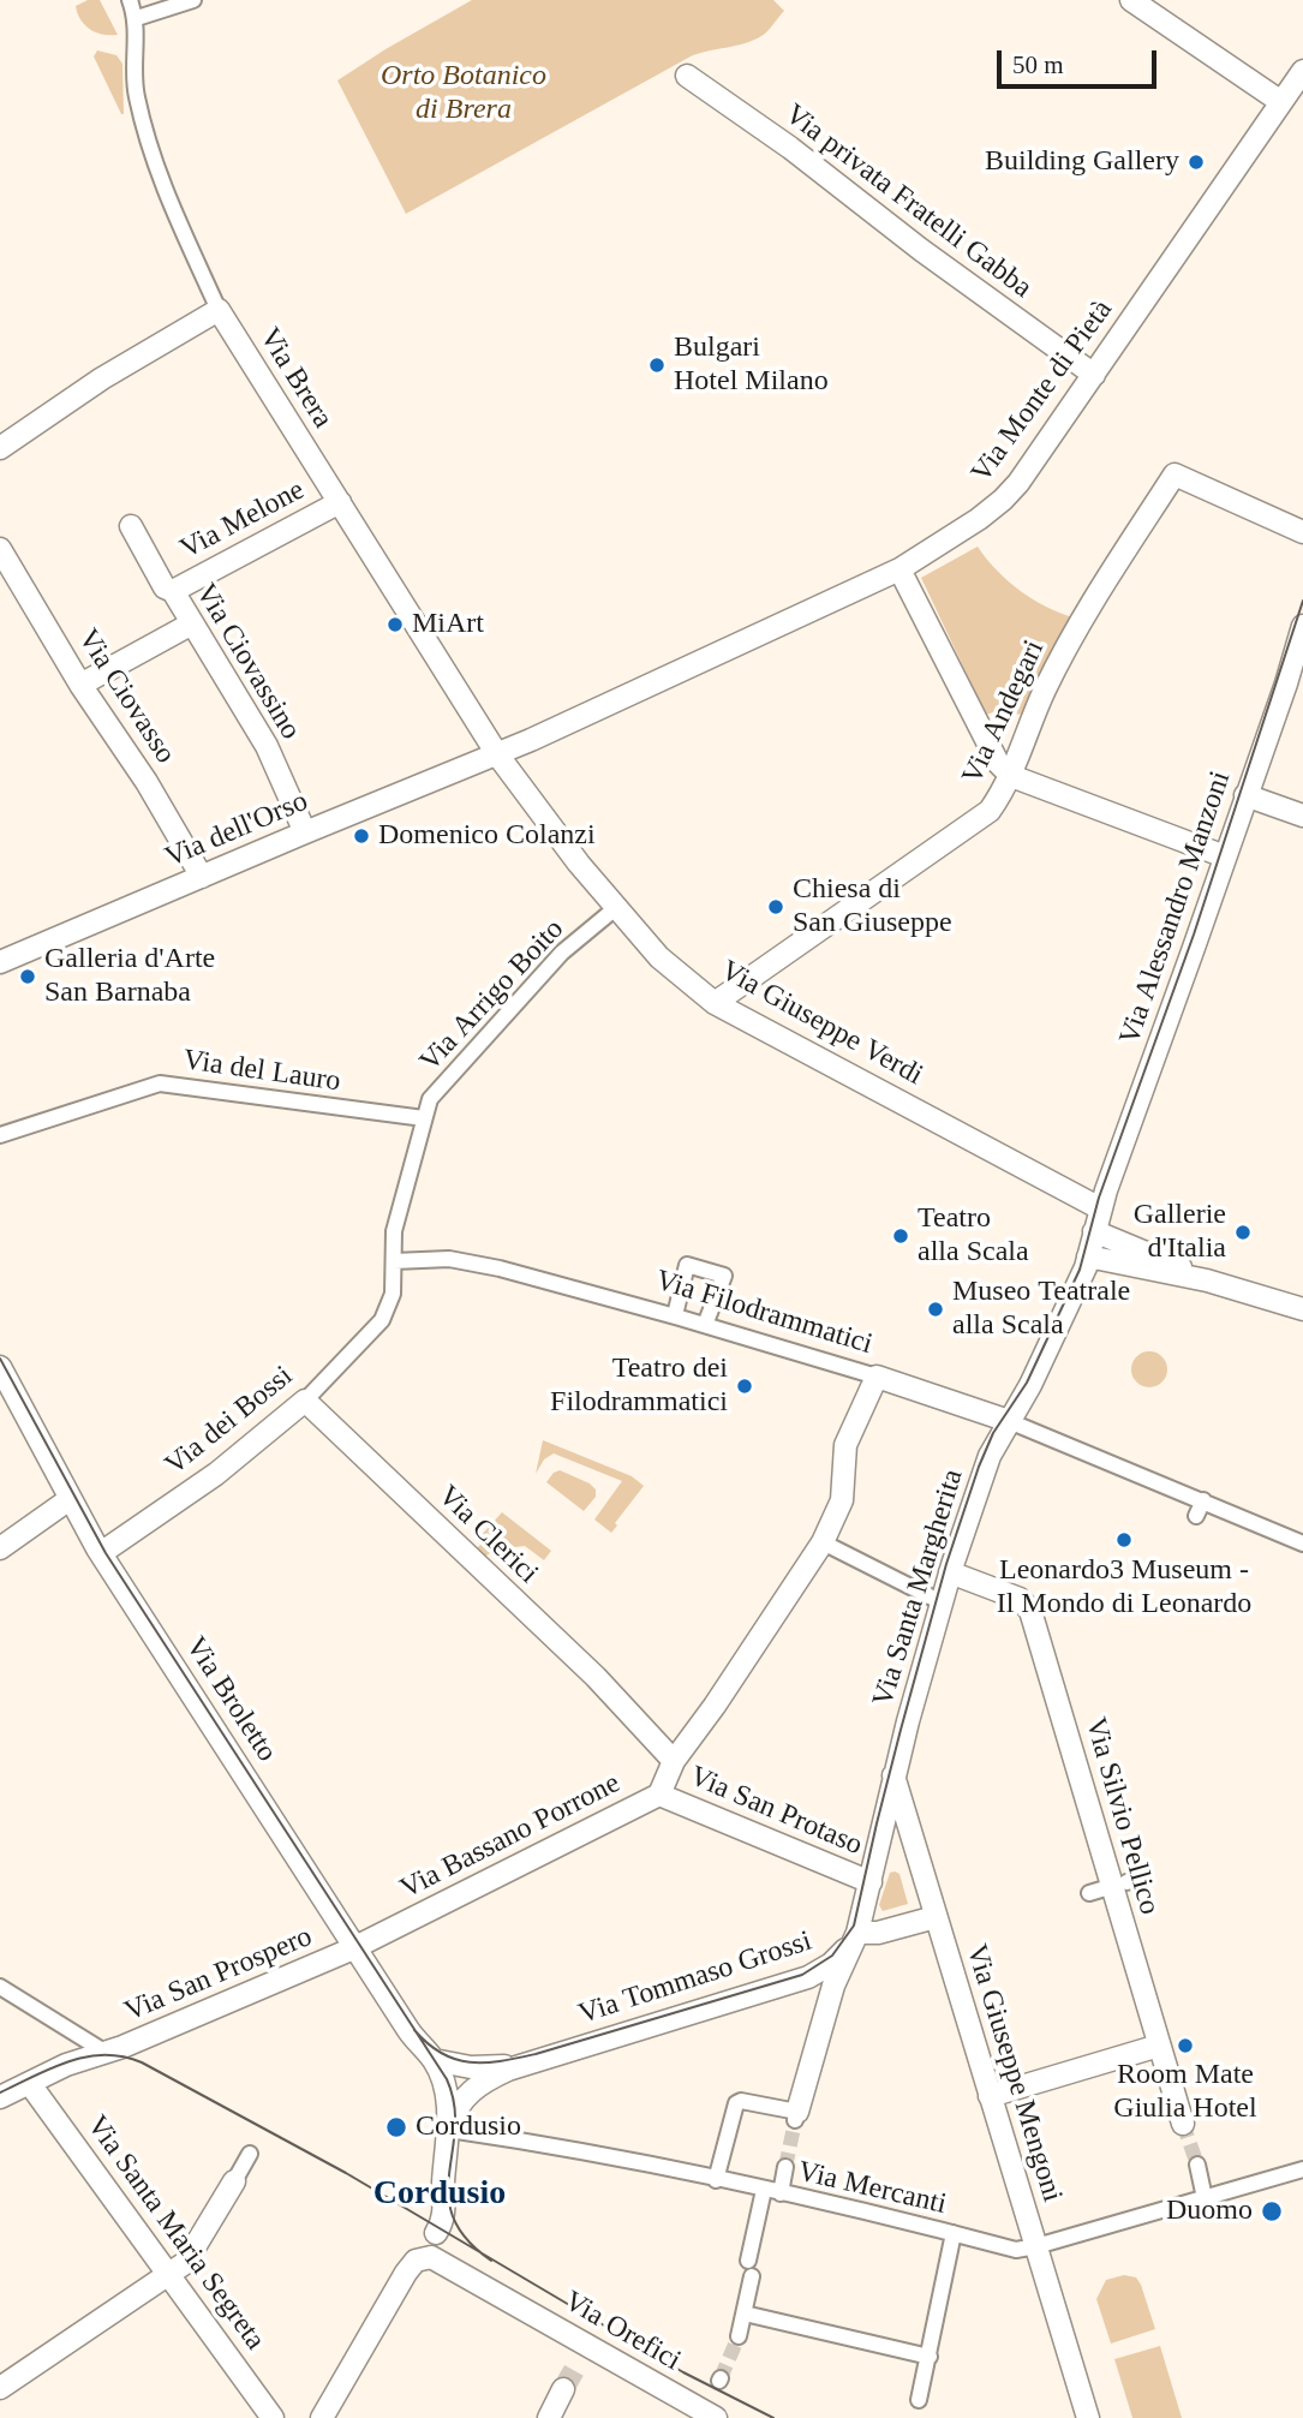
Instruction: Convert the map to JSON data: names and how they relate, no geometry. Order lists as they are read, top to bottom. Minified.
{"streets":{"street":["Via privata Fratelli Gabba","Via Brera","Via Monte di Pietà","Via Melone","Via Ciovassino","Via Ciovasso","Via Andegari","Via dell'Orso","Via Alessandro Manzoni","Via Arrigo Boito","Via Giuseppe Verdi","Via del Lauro","Via Filodrammatici","Via dei Bossi","Via Clerici","Via Santa Margherita","Via Broletto","Via San Protaso","Via Silvio Pellico","Via Bassano Porrone","Via San Prospero","Via Tommaso Grossi","Via Giuseppe Mengoni","Via Mercanti","Via Santa Maria Segreta","Via Orefici"]},"crossings":[["Via privata Fratelli Gabba","Via Monte di Pietà"],["Via Brera","Via Monte di Pietà"],["Via Brera","Via Melone"],["Via Brera","Via dell'Orso"],["Via Brera","Via Giuseppe Verdi"],["Via Monte di Pietà","Via dell'Orso"],["Via Monte di Pietà","Via Giuseppe Verdi"],["Via Melone","Via Ciovassino"],["Via Ciovassino","Via dell'Orso"],["Via Ciovasso","Via dell'Orso"],["Via Andegari","Via Giuseppe Verdi"],["Via dell'Orso","Via Giuseppe Verdi"],["Via Alessandro Manzoni","Via Giuseppe Verdi"],["Via Alessandro Manzoni","Via Santa Margherita"],["Via Arrigo Boito","Via Giuseppe Verdi"],["Via Arrigo Boito","Via del Lauro"],["Via Arrigo Boito","Via Filodrammatici"],["Via Arrigo Boito","Via dei Bossi"],["Via Filodrammatici","Via Santa Margherita"],["Via Filodrammatici","Via Bassano Porrone"],["Via dei Bossi","Via Clerici"],["Via dei Bossi","Via Broletto"],["Via Clerici","Via Bassano Porrone"],["Via Santa Margherita","Via San Protaso"],["Via Santa Margherita","Via Silvio Pellico"],["Via Santa Margherita","Via Tommaso Grossi"],["Via Santa Margherita","Via Giuseppe Mengoni"],["Via Broletto","Via Bassano Porrone"],["Via Broletto","Via San Prospero"],["Via Broletto","Via Mercanti"],["Via San Protaso","Via Bassano Porrone"],["Via Bassano Porrone","Via San Prospero"],["Via San Prospero","Via Santa Maria Segreta"],["Via Giuseppe Mengoni","Via Mercanti"]],"districts":["Cordusio"],"parks":["Orto Botanico di Brera"],"places":["Building Gallery","Bulgari Hotel Milano","MiArt","Domenico Colanzi","Chiesa di San Giuseppe","Galleria d'Arte San Barnaba","Gallerie d'Italia","Teatro alla Scala","Museo Teatrale alla Scala","Teatro dei Filodrammatici","Leonardo3 Museum - Il Mondo di Leonardo","Room Mate Giulia Hotel","Cordusio","Duomo"],"scale_bar":"50 m"}
